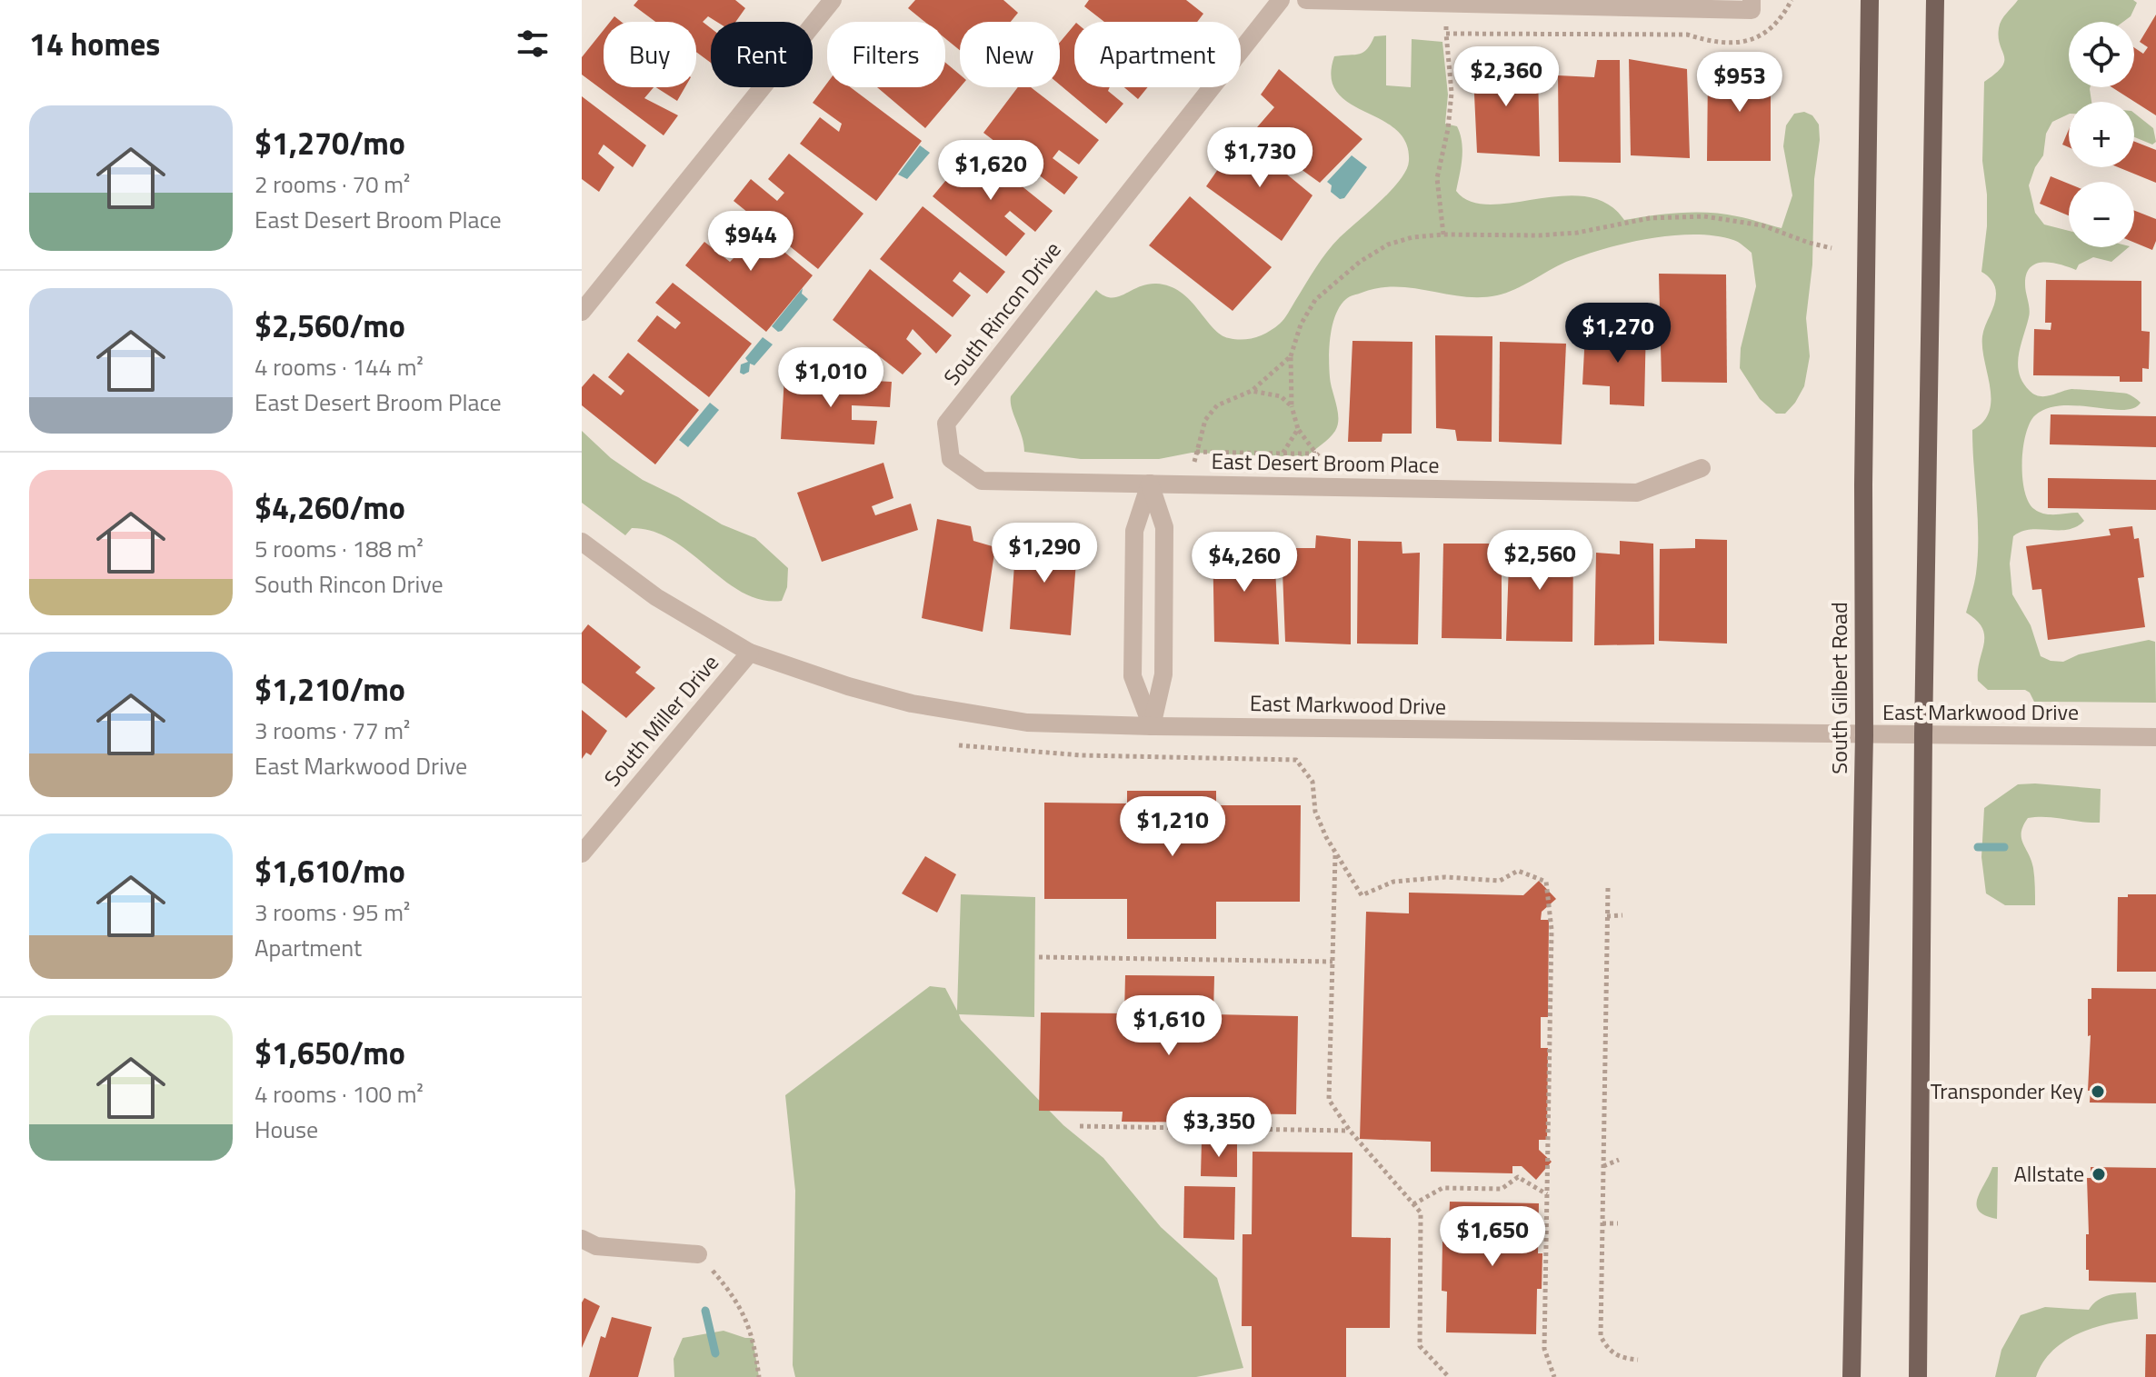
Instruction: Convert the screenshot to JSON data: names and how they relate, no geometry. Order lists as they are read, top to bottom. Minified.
{"streets":{"main road":["South Gilbert Road"],"street":["South Rincon Drive","East Desert Broom Place","East Markwood Drive","South Miller Drive"]},"crossings":[["South Rincon Drive","East Desert Broom Place"],["South Gilbert Road","East Markwood Drive"],["East Markwood Drive","South Miller Drive"]],"places":["Transponder Key","Allstate"],"page":{"heading":"14 homes","map_buttons":["+","−"],"chip":["Buy","Rent","Filters","New","Apartment"],"price":["$2,360","$953","$1,730","$1,620","$944","$1,270","$1,010","$1,290","$2,560","$4,260","$1,210","$1,610","$3,350","$1,650"],"list":[{"name":"$1,270/mo","note":"2 rooms · 70 m² · East Desert Broom Place"},{"name":"$2,560/mo","note":"4 rooms · 144 m² · East Desert Broom Place"},{"name":"$4,260/mo","note":"5 rooms · 188 m² · South Rincon Drive"},{"name":"$1,210/mo","note":"3 rooms · 77 m² · East Markwood Drive"},{"name":"$1,610/mo","note":"3 rooms · 95 m² · Apartment"},{"name":"$1,650/mo","note":"4 rooms · 100 m² · House"}]}}
